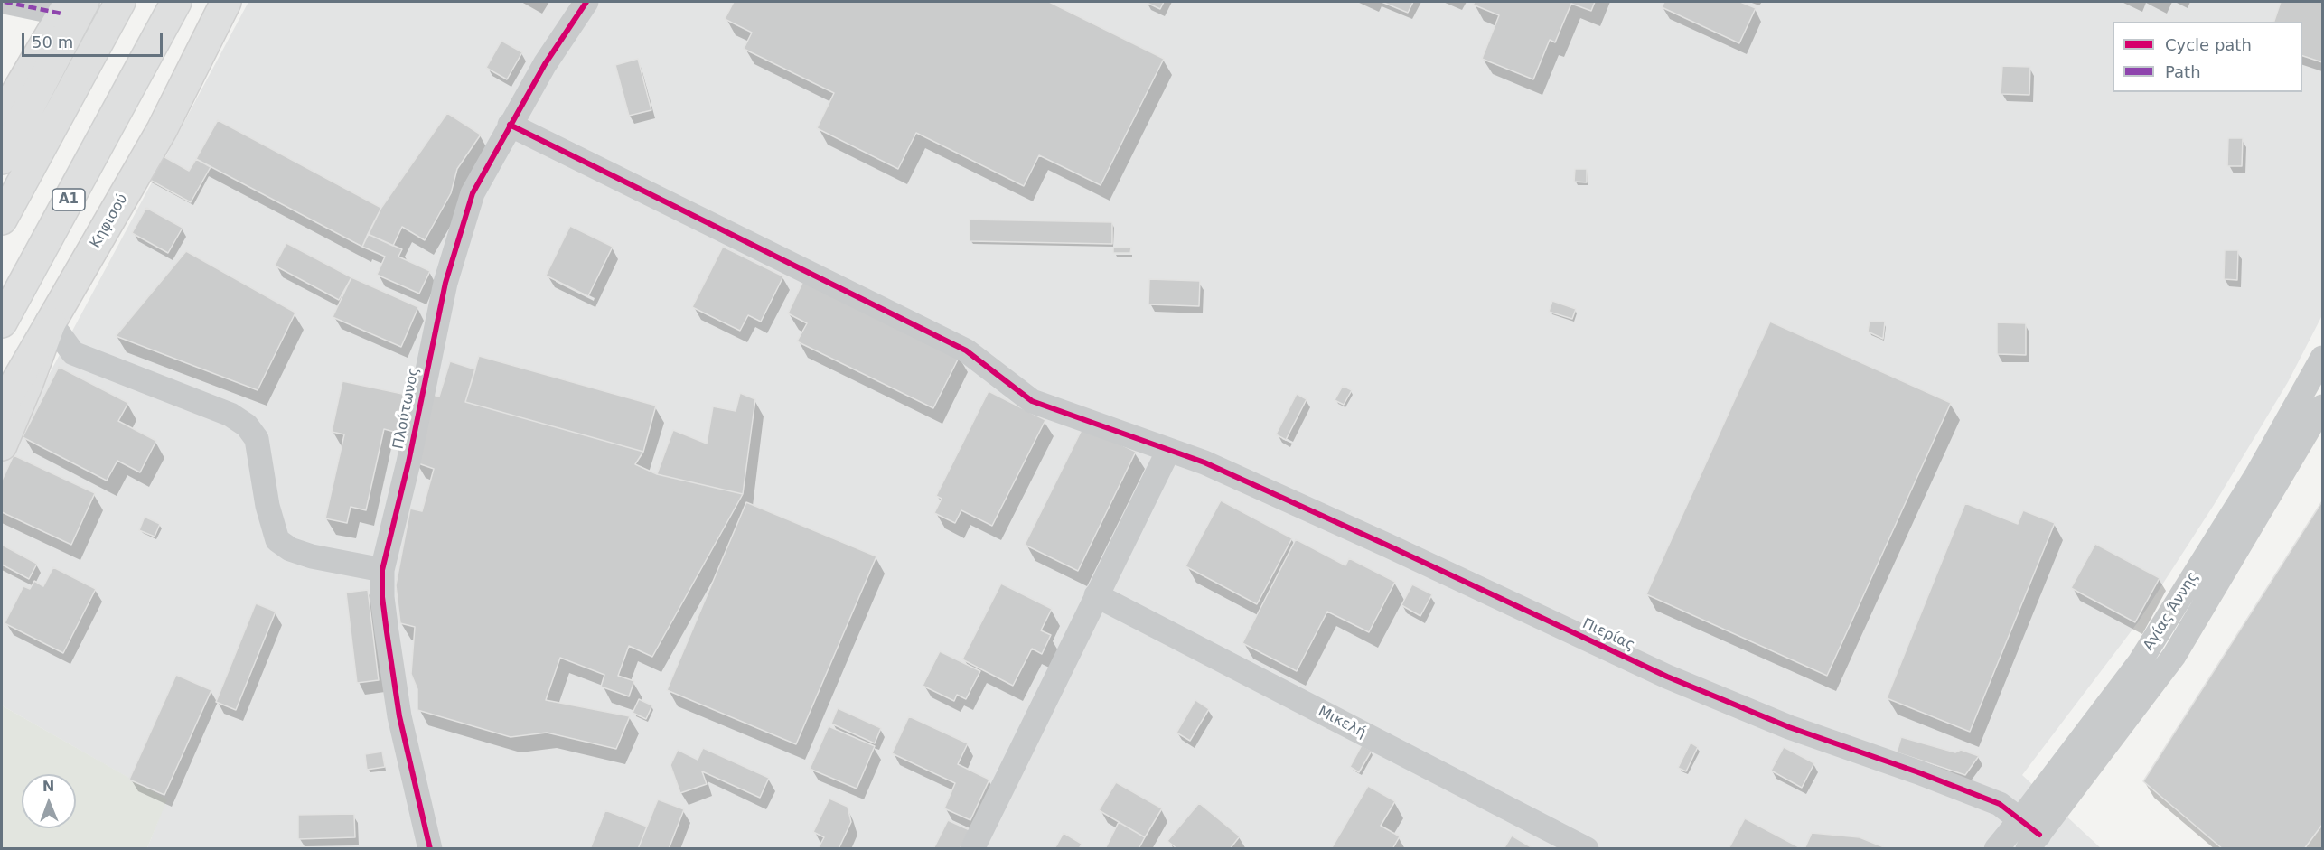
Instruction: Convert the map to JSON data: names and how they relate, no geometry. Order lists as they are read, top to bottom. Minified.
{"streets":{"main road":["Α1","Κηφισού"],"street":["Πλούτωνος","Αγίας Άννης","Πιερίας","Μικελή"]},"crossings":[["Πλούτωνος","Πιερίας"],["Αγίας Άννης","Πιερίας"]],"legend":["Cycle path","Path"],"scale_bar":"50 m","north":"top"}
